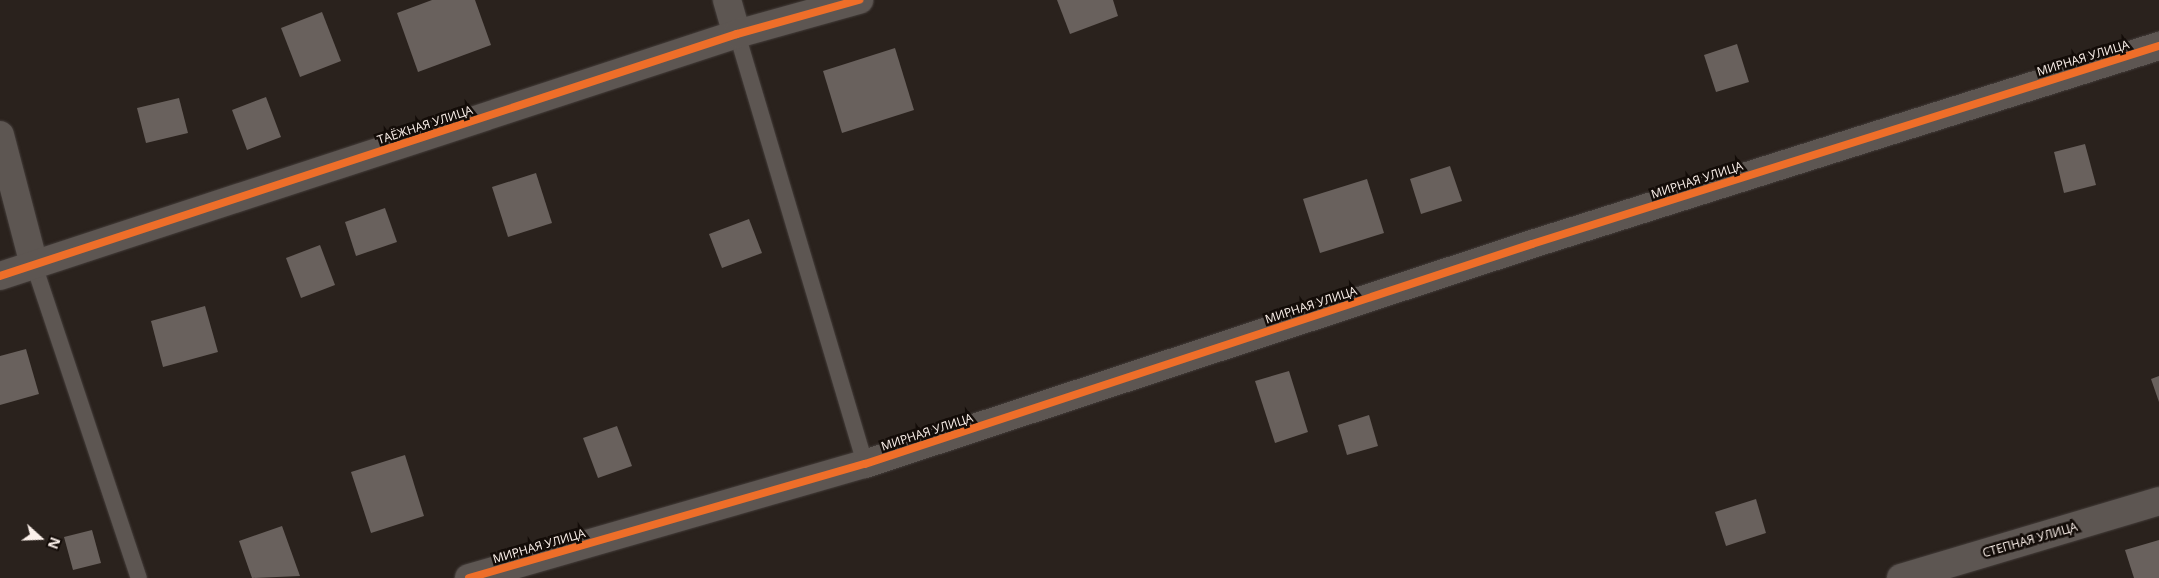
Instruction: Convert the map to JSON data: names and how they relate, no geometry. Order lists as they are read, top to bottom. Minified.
{"streets":{"street":["МИРНАЯ УЛИЦА","ТАЁЖНАЯ УЛИЦА","СТЕПНАЯ УЛИЦА"]},"north":"right"}
